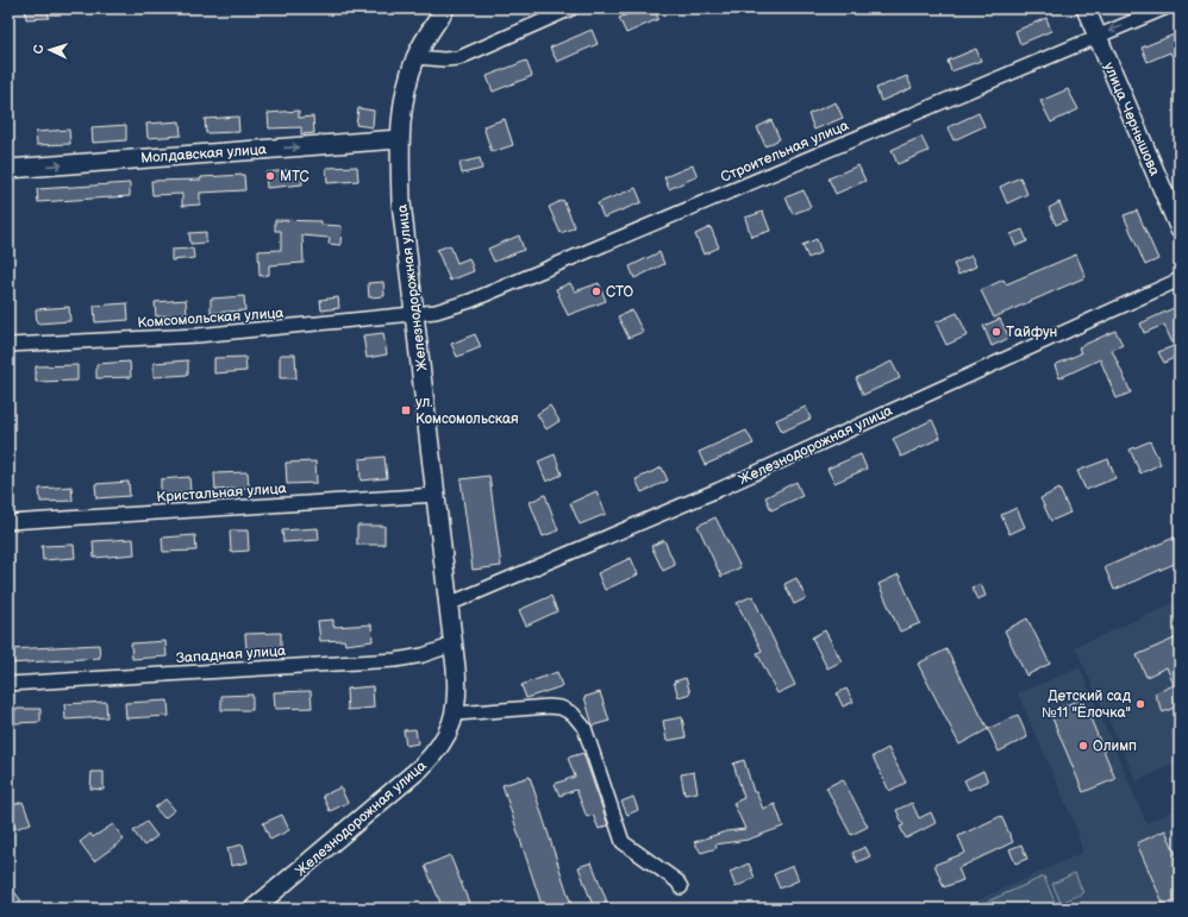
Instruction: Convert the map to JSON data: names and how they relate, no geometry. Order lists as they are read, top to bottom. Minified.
{"streets":{"main road":["улица Чернышова","Молдавская улица","Железнодорожная улица"],"street":["Строительная улица","Комсомольская улица","Кристальная улица","Западная улица"]},"crossings":[["улица Чернышова","Строительная улица"],["Строительная улица","Железнодорожная улица"],["Строительная улица","Комсомольская улица"],["Молдавская улица","Железнодорожная улица"],["Железнодорожная улица","Комсомольская улица"],["Железнодорожная улица","Кристальная улица"],["Железнодорожная улица","Западная улица"]],"one_way":["Молдавская улица"],"places":{"other":["МТС","СТО","Тайфун","Детский сад №11 \"Ёлочка\"","Олимп"],"transit":["ул. Комсомольская"]},"north":"left"}
